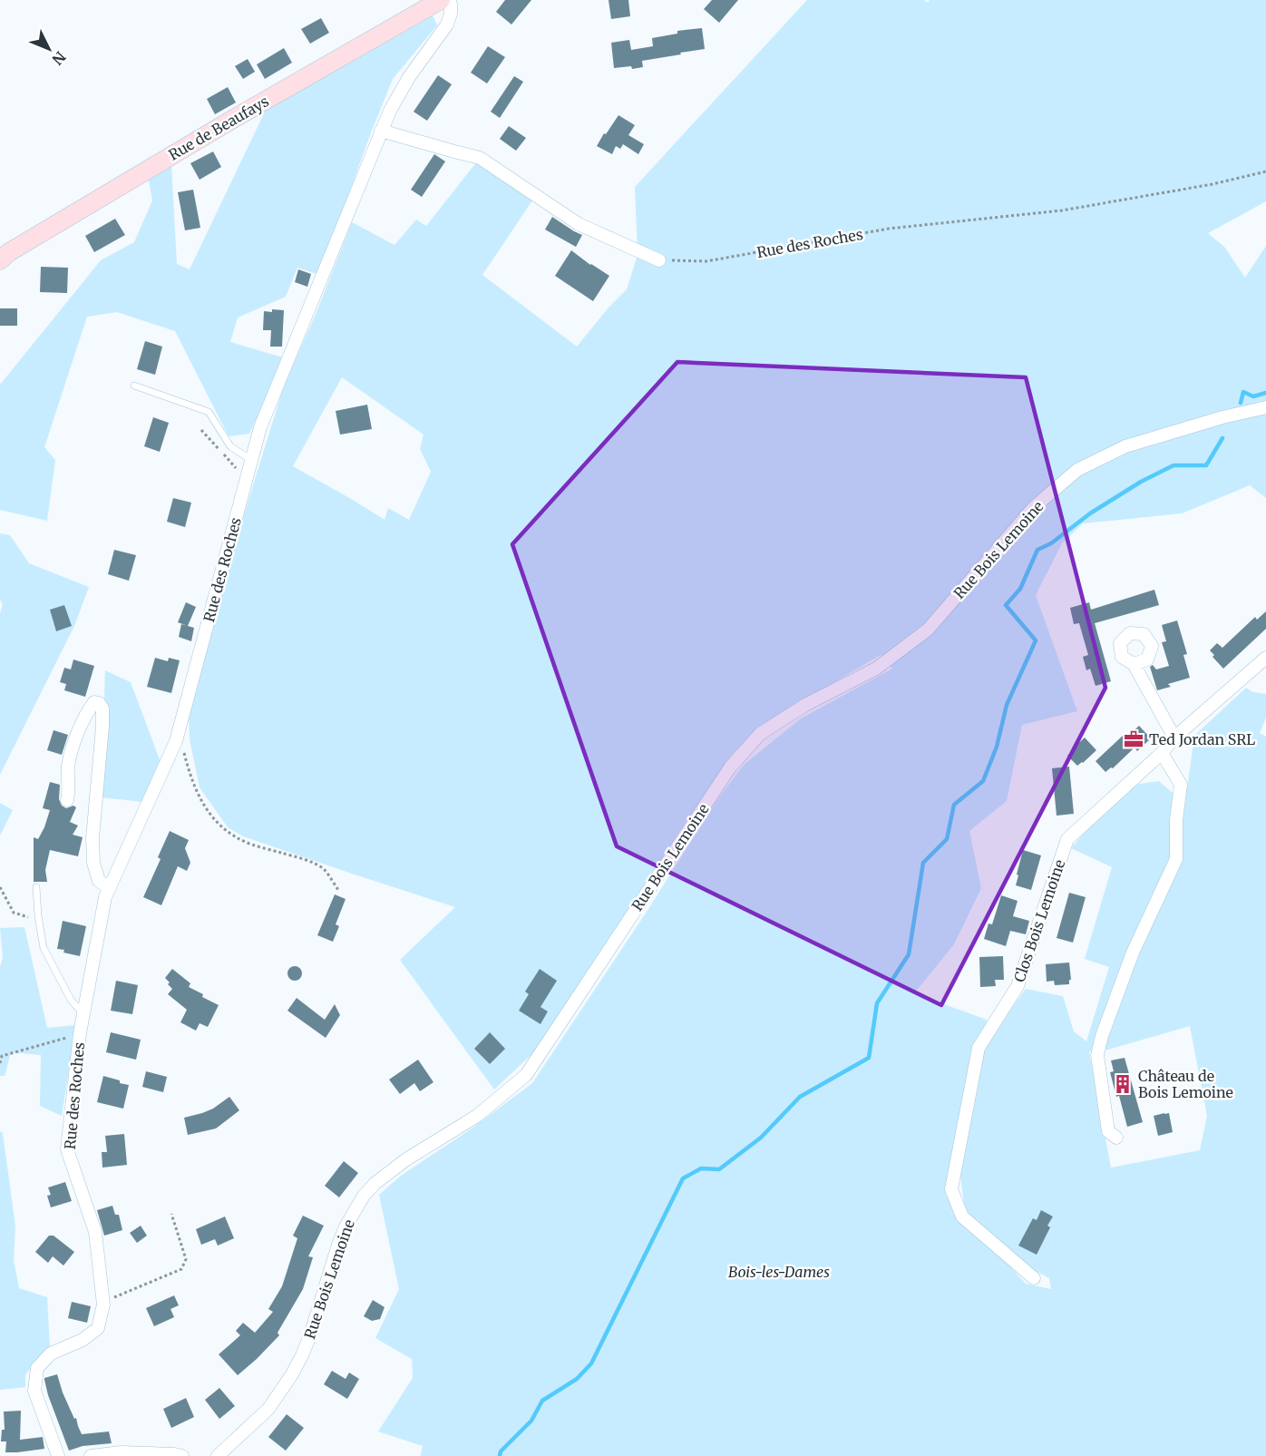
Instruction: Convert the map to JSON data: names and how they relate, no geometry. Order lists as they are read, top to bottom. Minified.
{"streets":{"street":["Rue de Beaufays","Rue des Roches","Rue Bois Lemoine","Clos Bois Lemoine"]},"parks":["Bois-les-Dames"],"places":{"office":["Ted Jordan SRL"],"building":["Château de Bois Lemoine"]},"north":"bottom right"}
